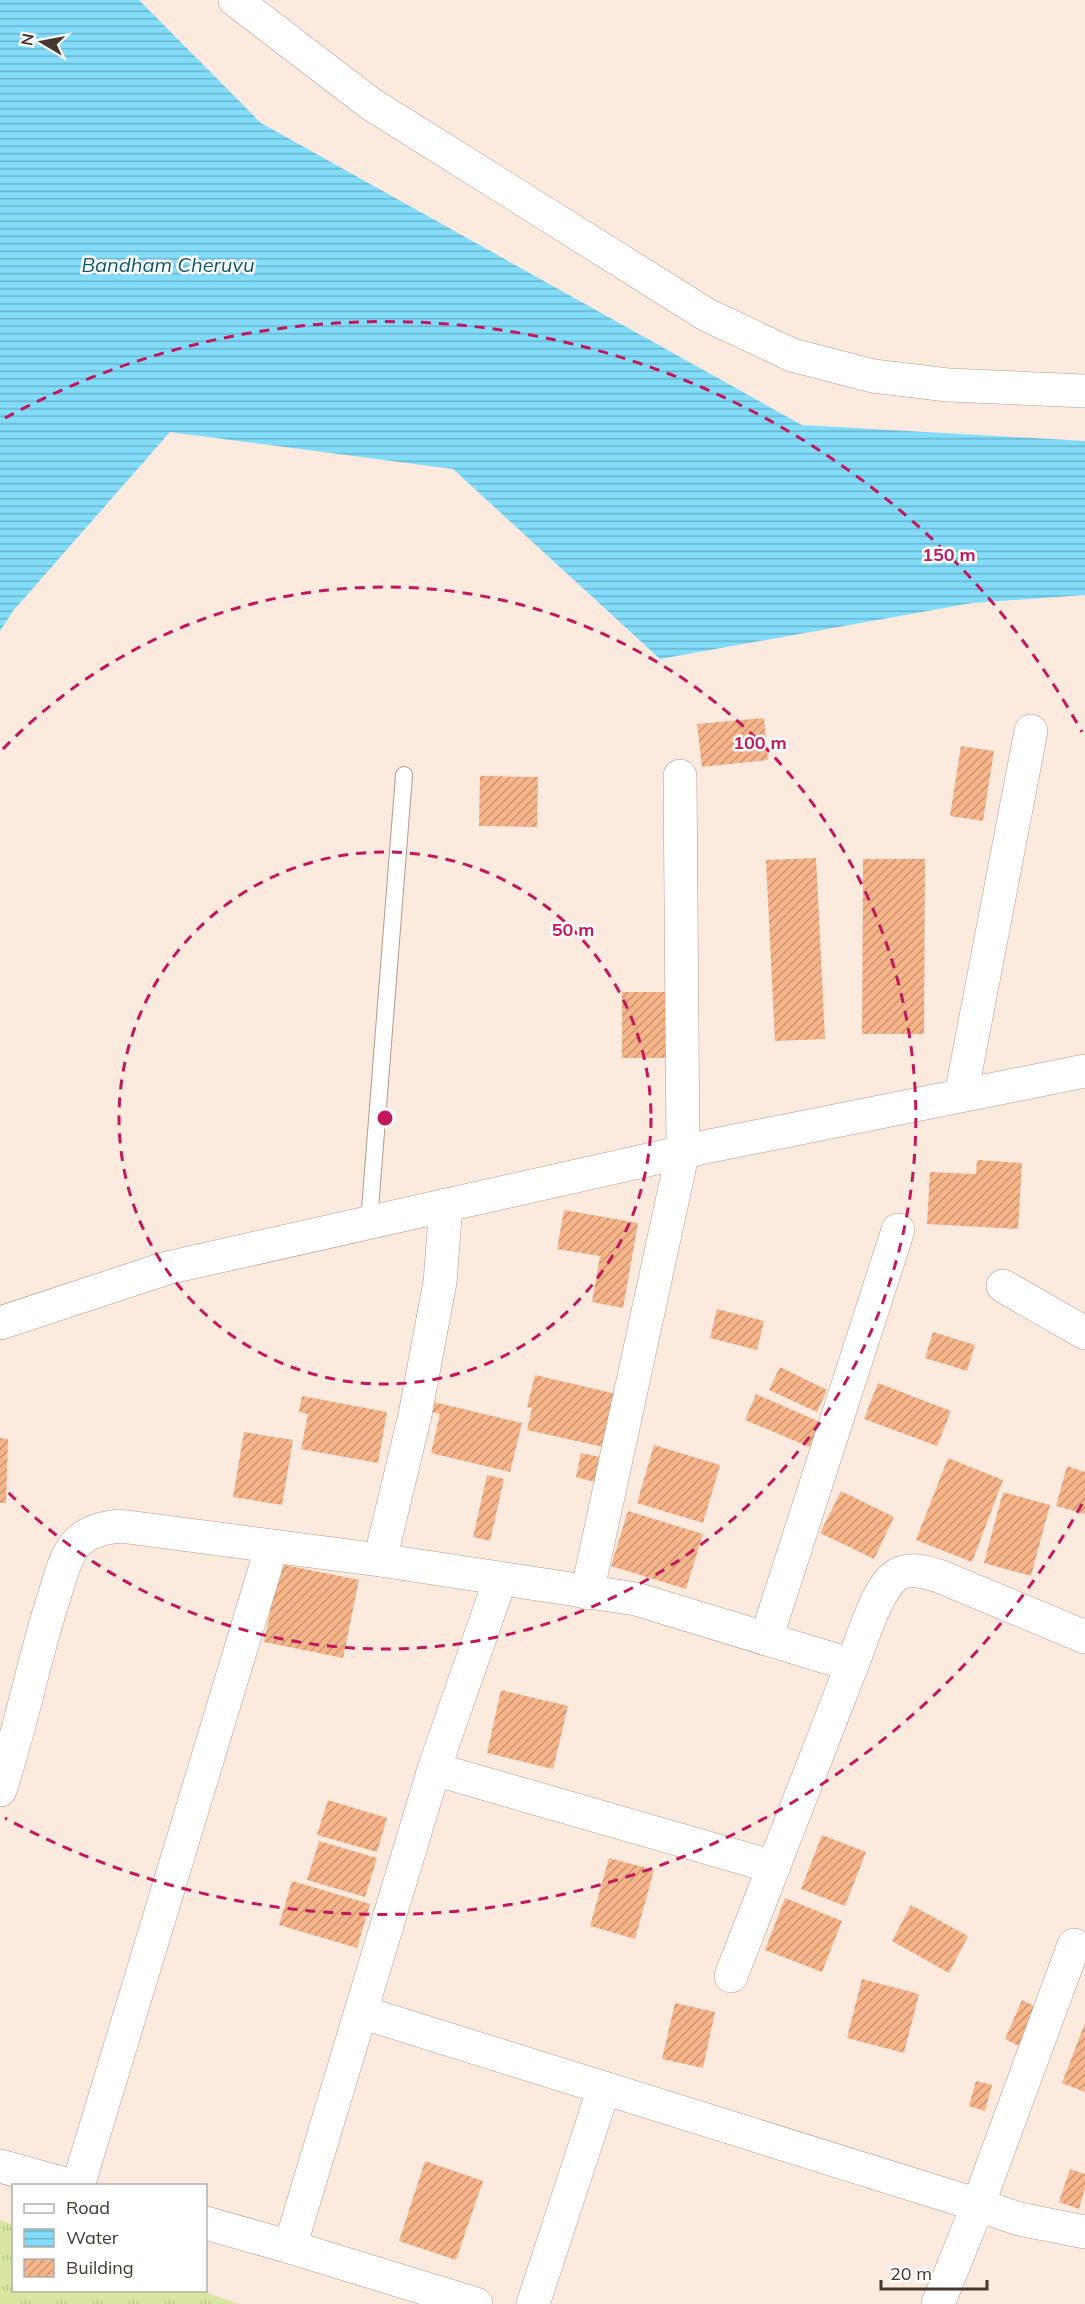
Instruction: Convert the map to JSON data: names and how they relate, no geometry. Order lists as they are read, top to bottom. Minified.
{"water":["Bandham Cheruvu"],"legend":["Road","Water","Building"],"scale_bar":"20 m","north":"left","rings":["150 m","100 m","50 m"]}
